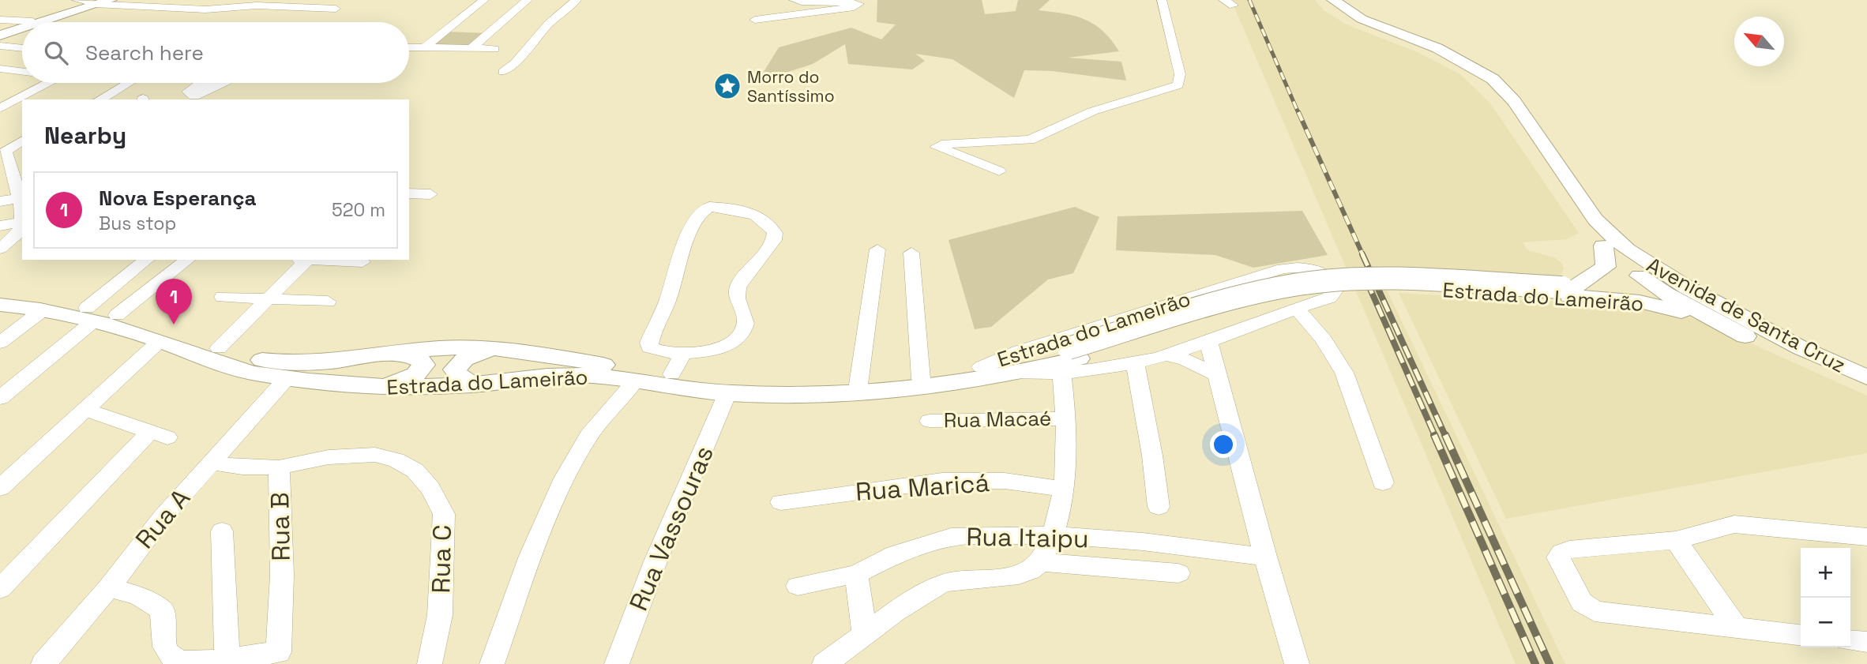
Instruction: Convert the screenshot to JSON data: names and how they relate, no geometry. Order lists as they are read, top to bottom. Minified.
{"streets":{"main road":["Estrada do Lameirão","Avenida de Santa Cruz"],"street":["Rua Macaé","Rua Maricá","Rua A","Rua B","Rua Vassouras","Rua Itaipu","Rua C"]},"crossings":[["Estrada do Lameirão","Avenida de Santa Cruz"],["Estrada do Lameirão","Rua A"],["Estrada do Lameirão","Rua Vassouras"],["Rua A","Rua B"],["Rua B","Rua C"]],"places":{"place":["Morro do Santíssimo"]},"north":"top left","page":{"search":"Search here","heading":"Nearby","list":[{"mark":"1","name":"Nova Esperança","note":"Bus stop","value":"520 m"}],"pins":"1","map_buttons":["+","−"]}}
